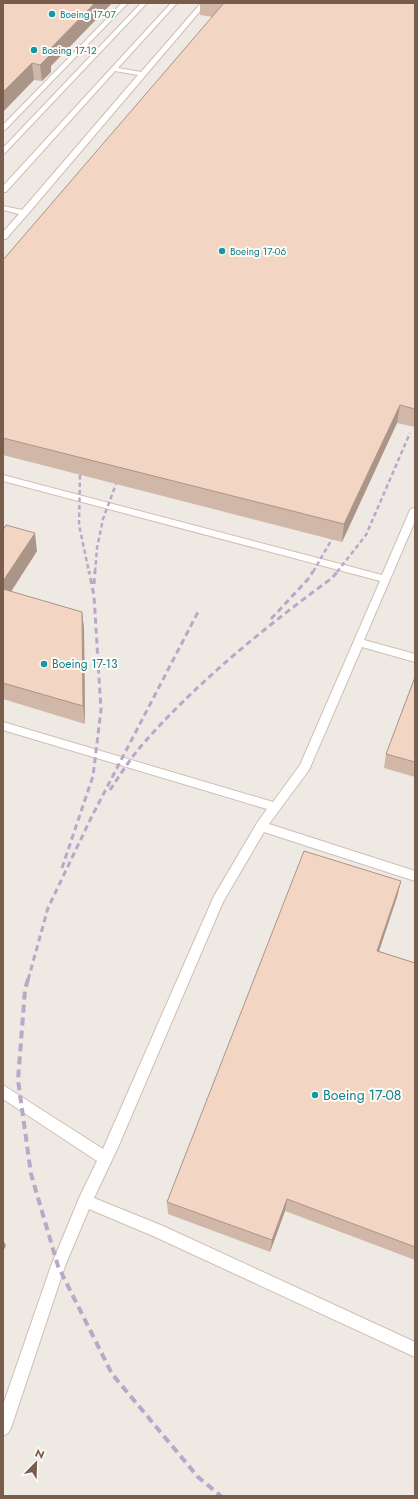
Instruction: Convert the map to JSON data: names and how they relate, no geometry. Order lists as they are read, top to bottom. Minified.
{"places":["Boeing 17-07","Boeing 17-12","Boeing 17-06","Boeing 17-13","Boeing 17-08"],"north":"top right"}
